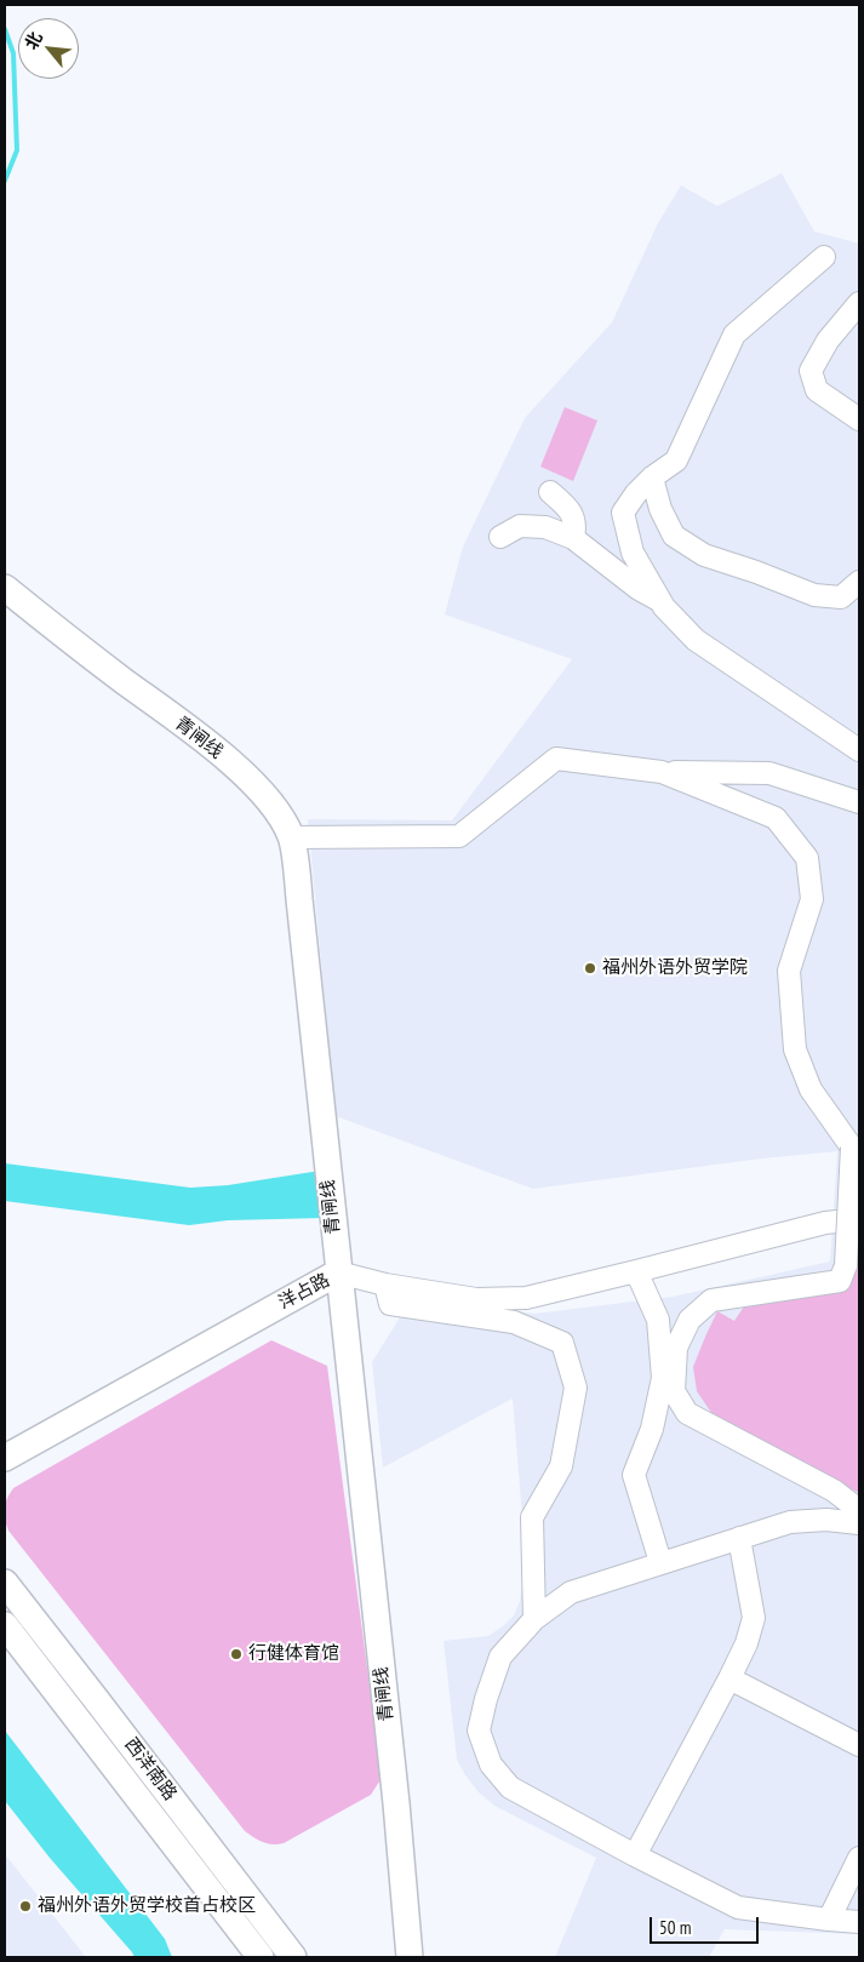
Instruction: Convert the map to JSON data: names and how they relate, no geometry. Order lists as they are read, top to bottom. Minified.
{"streets":{"main road":["青闸线","洋占路","西洋南路"]},"crossings":[["青闸线","洋占路"]],"places":["福州外语外贸学院","行健体育馆","福州外语外贸学校首占校区"],"scale_bar":"50 m","north":"top left"}
